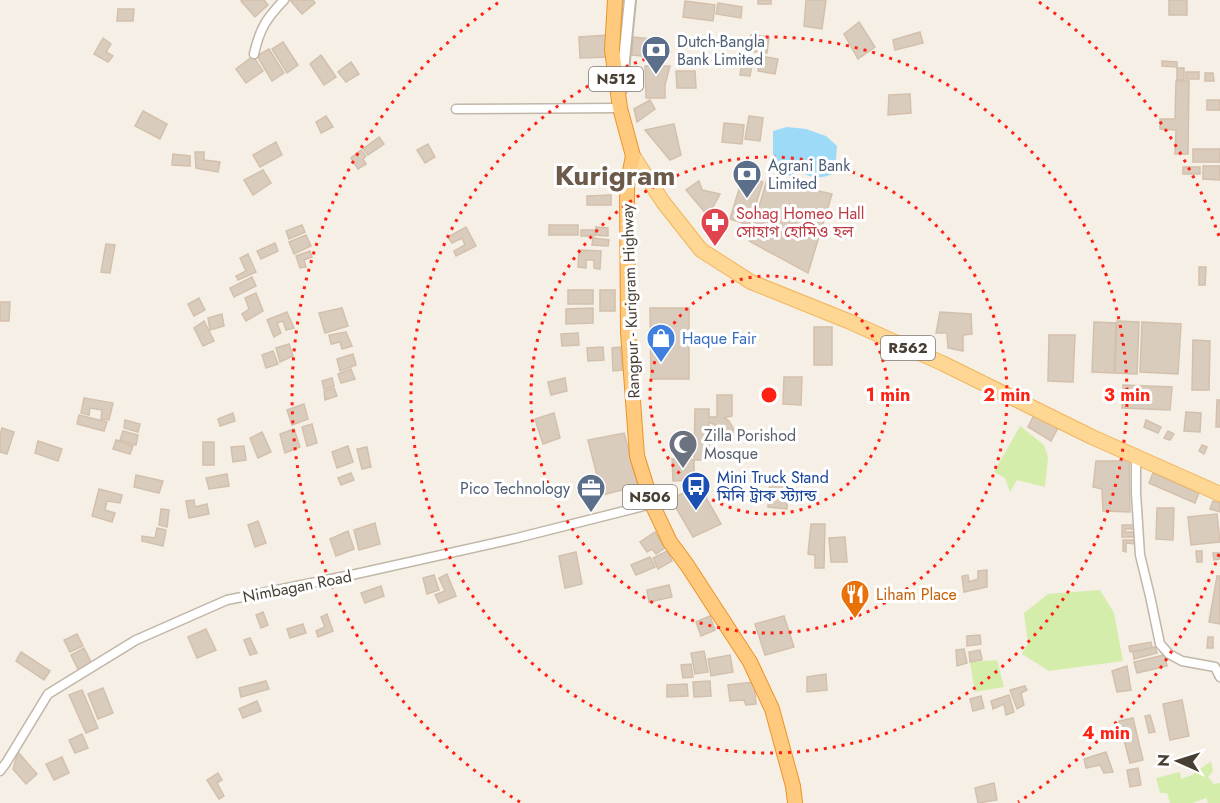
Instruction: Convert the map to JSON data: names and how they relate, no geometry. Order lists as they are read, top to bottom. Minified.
{"streets":{"highway":["N512","Rangpur - Kurigram Highway","N506"],"main road":["R562"],"street":["Nimbagan Road"]},"crossings":[["N512","Rangpur - Kurigram Highway"],["N512","R562"],["Rangpur - Kurigram Highway","R562"],["Rangpur - Kurigram Highway","Nimbagan Road"]],"districts":["Kurigram"],"places":{"bank":["Dutch-Bangla Bank Limited","Agrani Bank Limited"],"pharmacy":["Sohag Homeo Hall সোহাগ হোমিও হল"],"shop":["Haque Fair"],"mosque":["Zilla Porishod Mosque"],"bus stop":["Mini Truck Stand মিনি ট্রাক স্ট্যান্ড"],"office":["Pico Technology"],"restaurant":["Liham Place"]},"north":"left","rings":["1 min","2 min","3 min","4 min"]}
